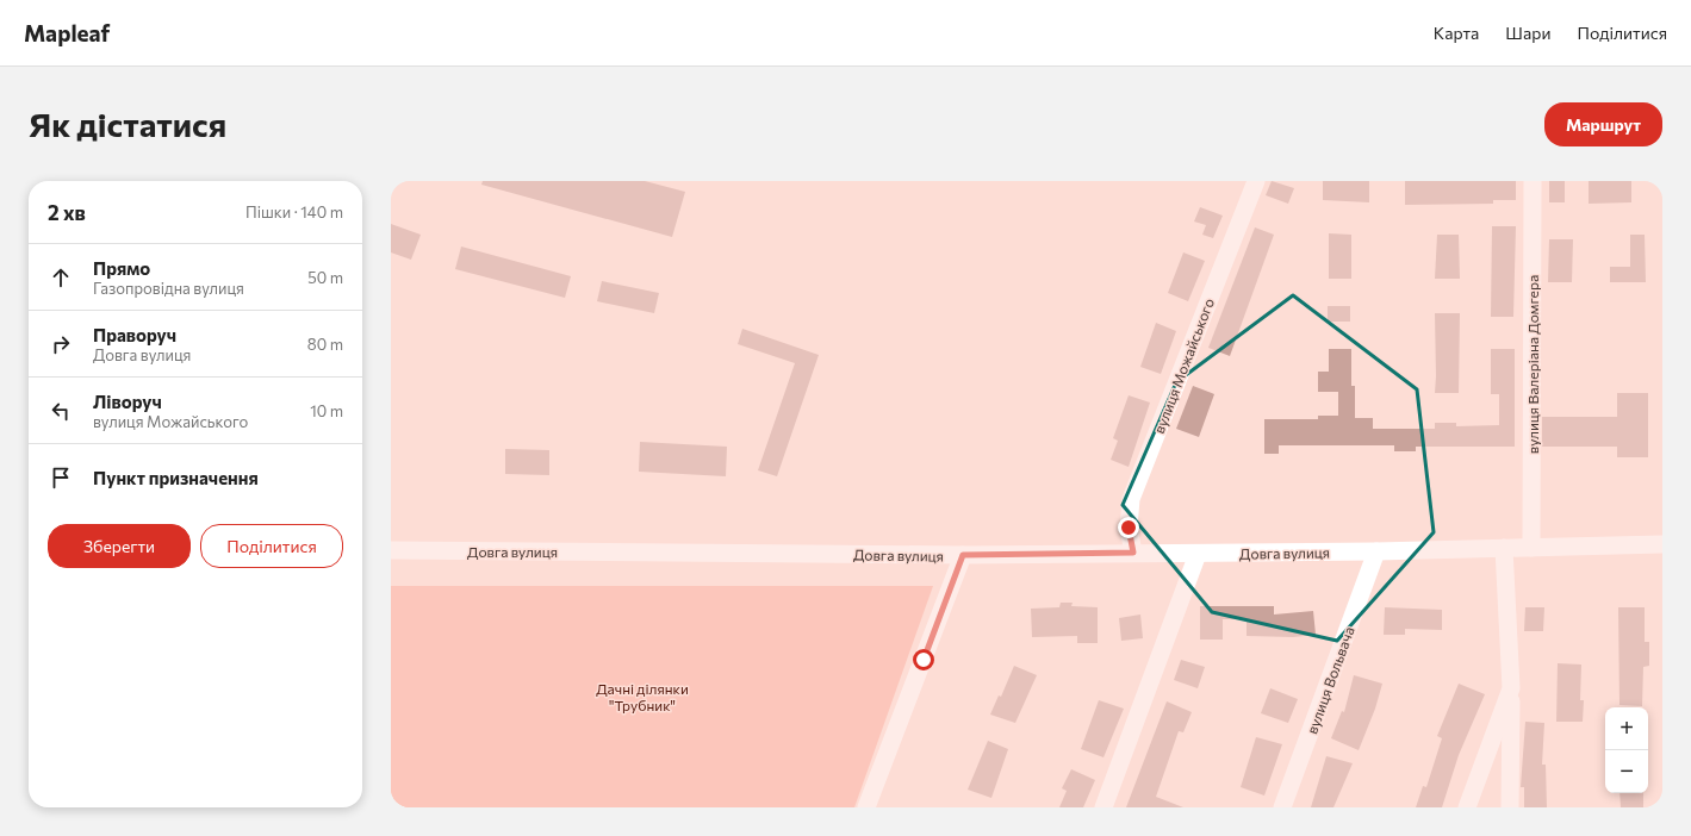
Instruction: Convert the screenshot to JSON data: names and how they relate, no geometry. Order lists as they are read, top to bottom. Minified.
{"streets":{"street":["вулиця Валеріана Домгера","вулиця Можайського","Довга вулиця","вулиця Вольвача"]},"crossings":[["вулиця Валеріана Домгера","Довга вулиця"],["вулиця Можайського","Довга вулиця"],["Довга вулиця","вулиця Вольвача"]],"parks":["Дачні ділянки \"Трубник\""],"page":{"header":"Mapleaf","nav":["Карта","Шари","Поділитися"],"buttons":["Маршрут",["Зберегти","Поділитися"]],"title":"Як дістатися","heading":["2 хв","Пішки · 140 m"],"list":[["Прямо","Газопровідна вулиця","50 m"],["Праворуч","Довга вулиця","80 m"],["Ліворуч","вулиця Можайського","10 m"],"Пункт призначення"],"map_buttons":["+","−"]}}
